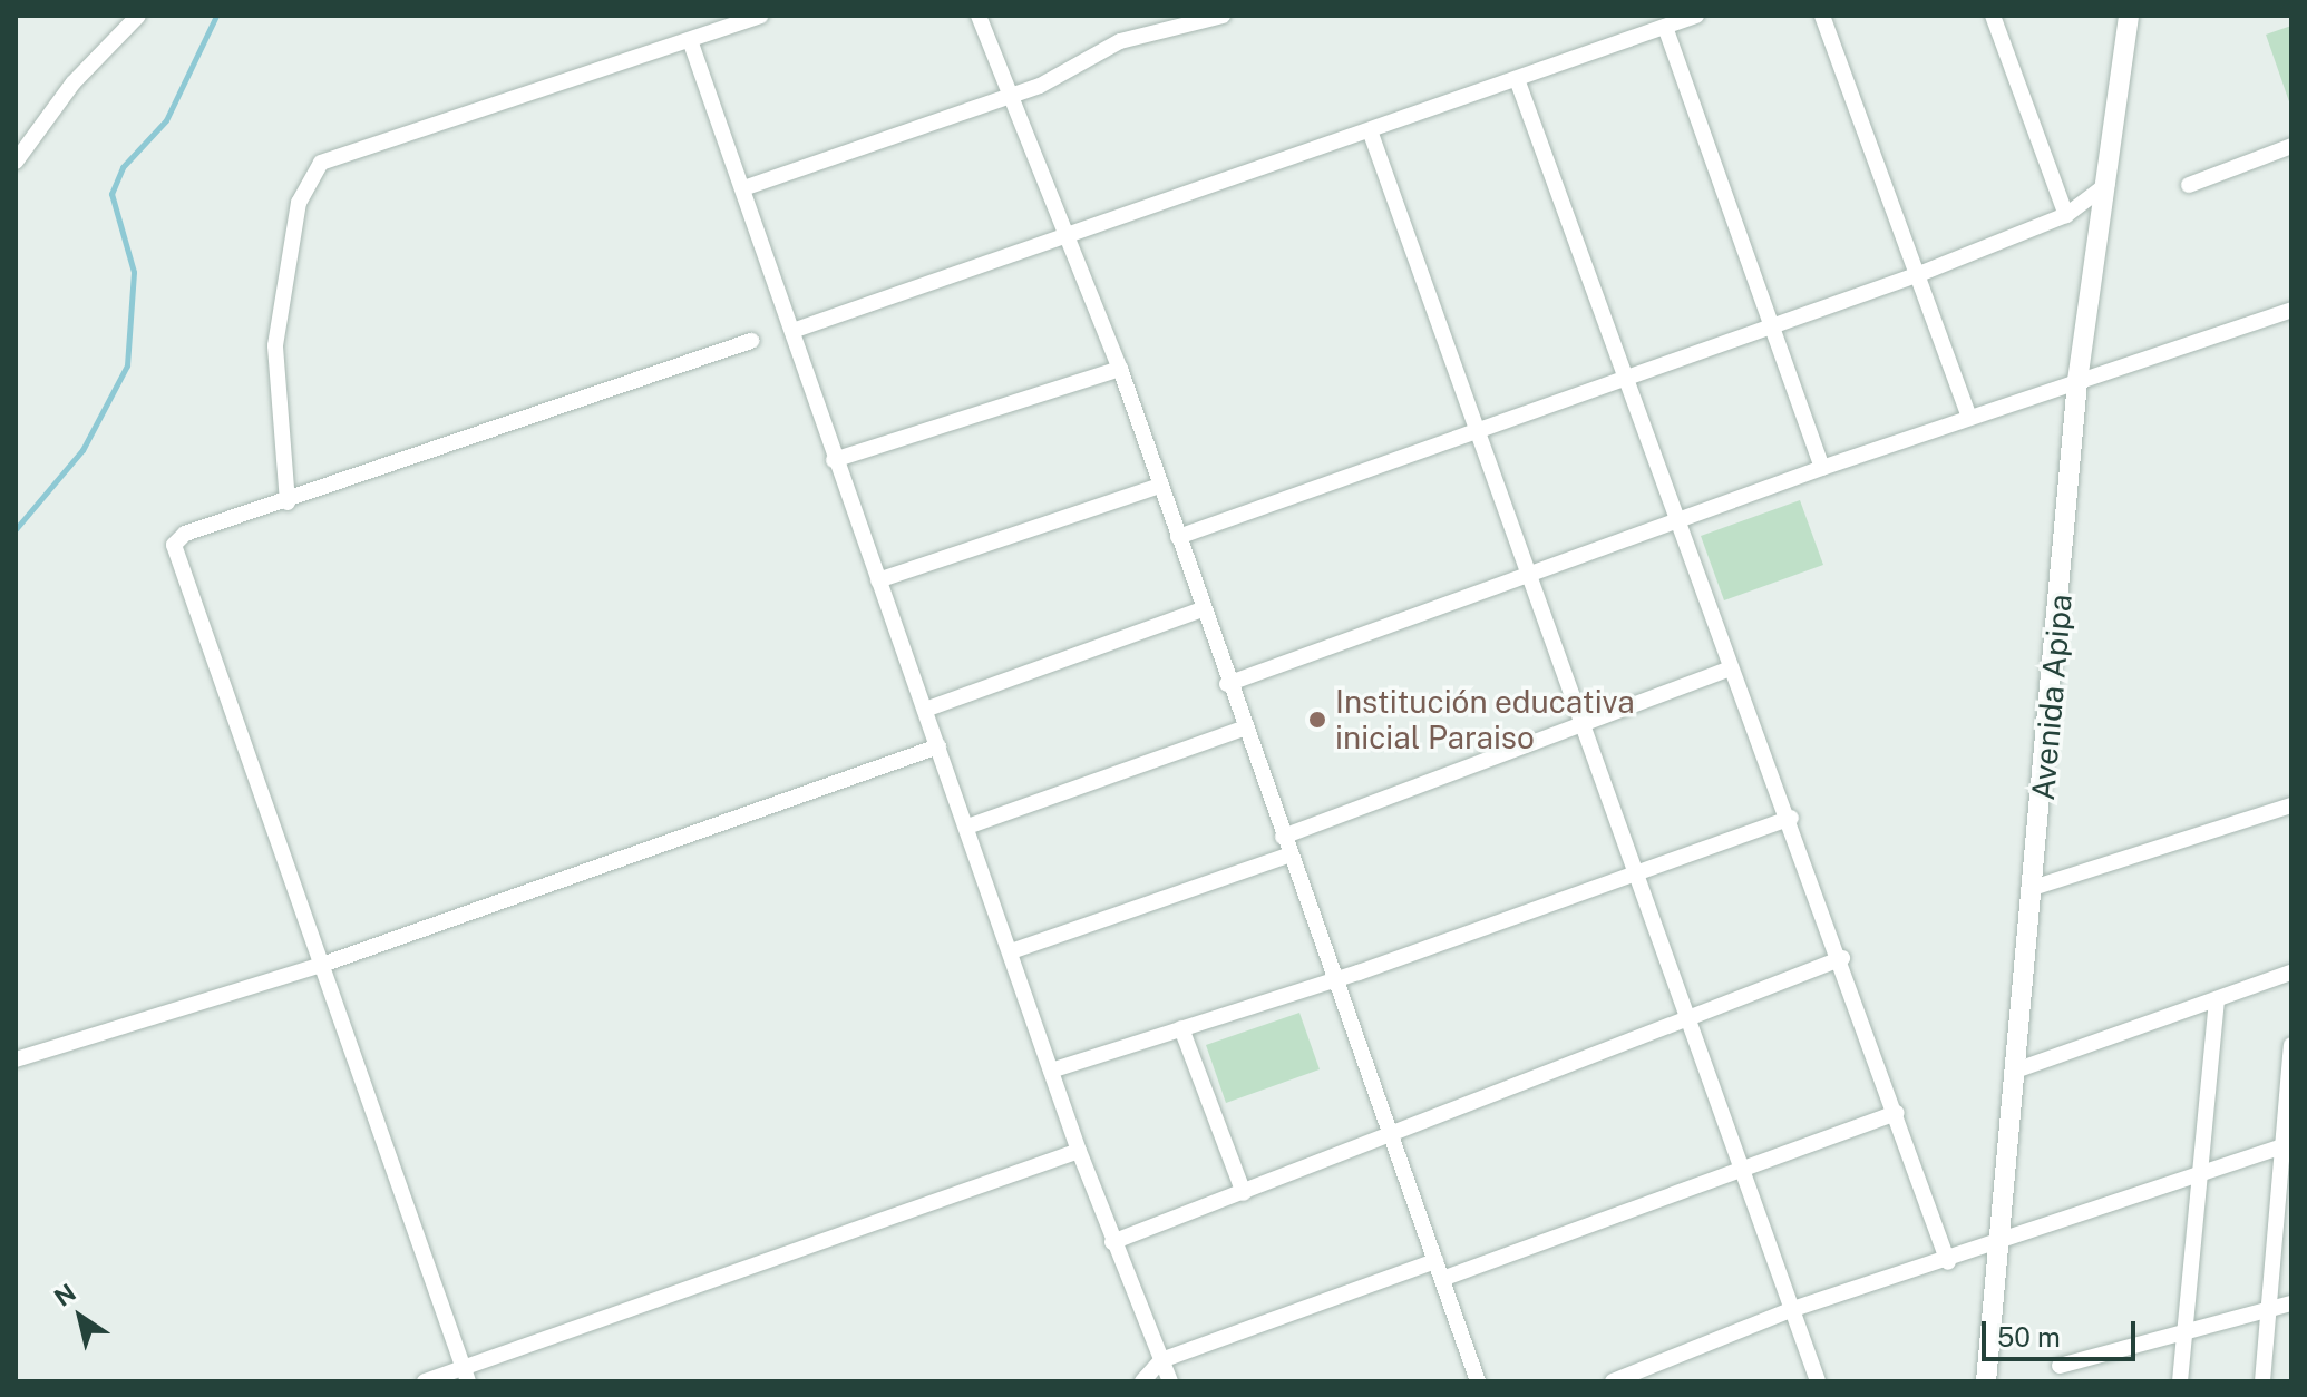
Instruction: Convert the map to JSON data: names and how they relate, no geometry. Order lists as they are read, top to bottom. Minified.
{"streets":{"street":["Avenida Apipa"]},"places":["Institución educativa inicial Paraiso"],"scale_bar":"50 m","north":"top left"}
